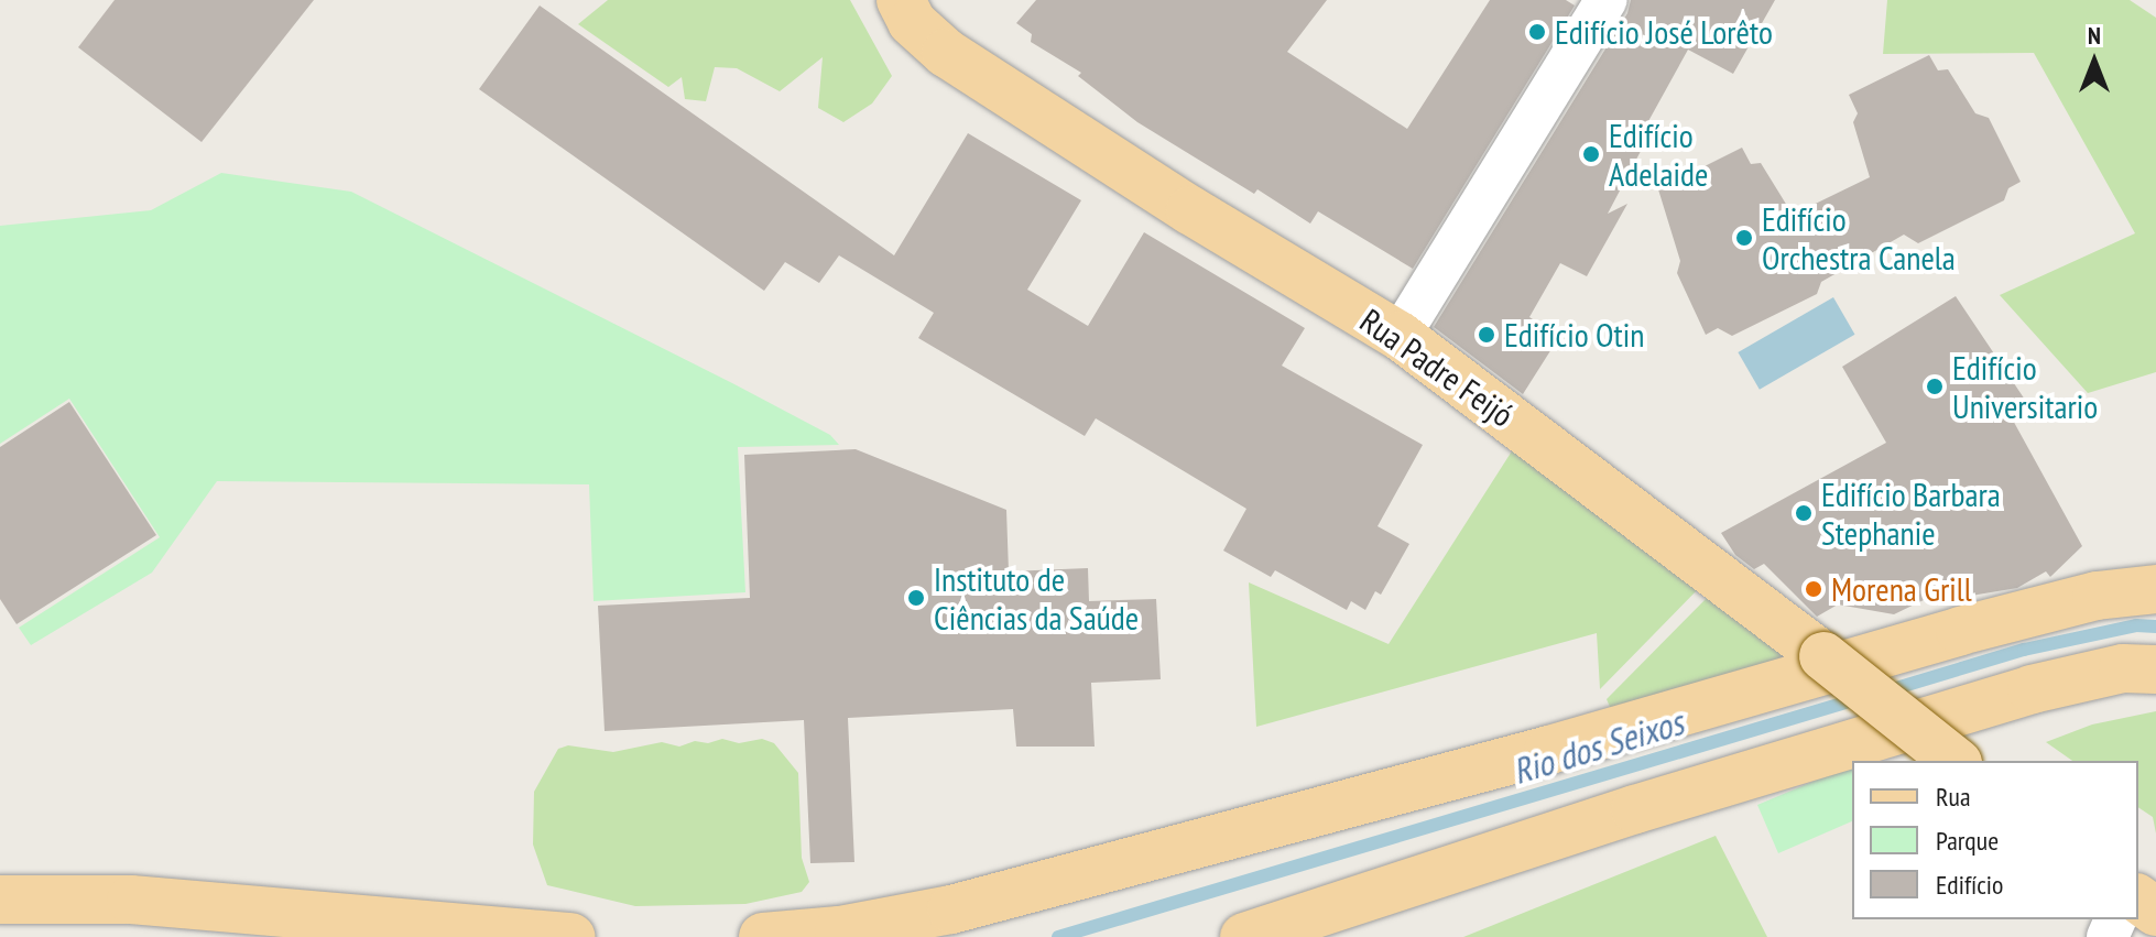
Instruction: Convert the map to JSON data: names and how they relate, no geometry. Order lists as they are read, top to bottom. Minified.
{"streets":{"main road":["Rua Padre Feijó"]},"water":["Rio dos Seixos"],"places":["Edifício José Lorêto","Edifício Adelaide","Edifício Orchestra Canela","Edifício Otin","Edifício Universitario","Edifício Barbara Stephanie","Morena Grill","Instituto de Ciências da Saúde"],"legend":["Rua","Parque","Edifício"],"north":"top"}
